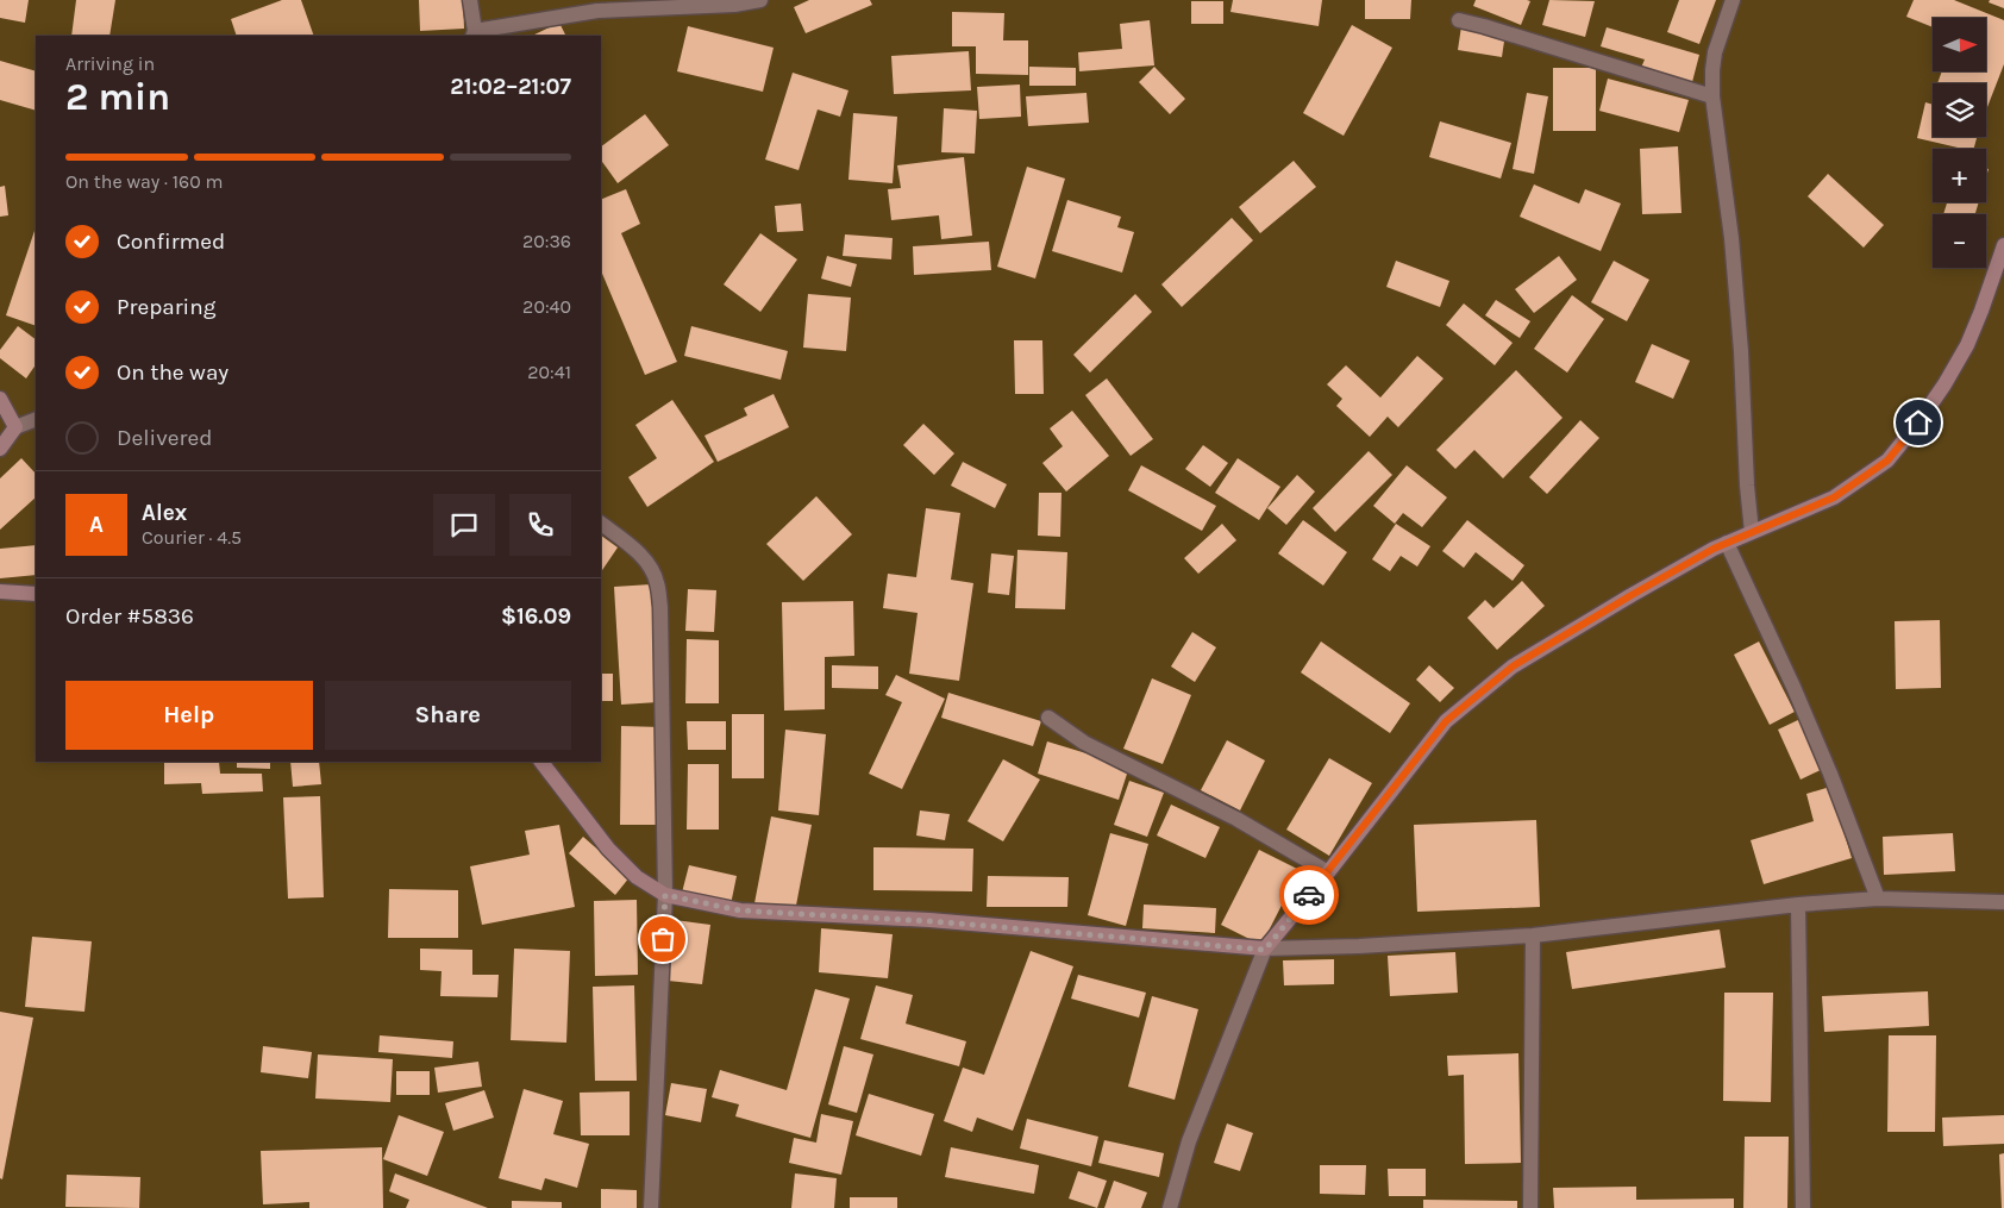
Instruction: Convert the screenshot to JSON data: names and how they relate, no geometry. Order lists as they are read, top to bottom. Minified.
{"north":"right","page":{"map_buttons":["+","−"],"heading":["2 min","Arriving in","21:02–21:07"],"panel":["Alex","Courier · 4.5","Order #5836","$16.09"],"bar":"On the way · 160 m","list":[["Confirmed","20:36"],["Preparing","20:40"],["On the way","20:41"],"Delivered"],"round":"A","buttons":["Help","Share"]}}
